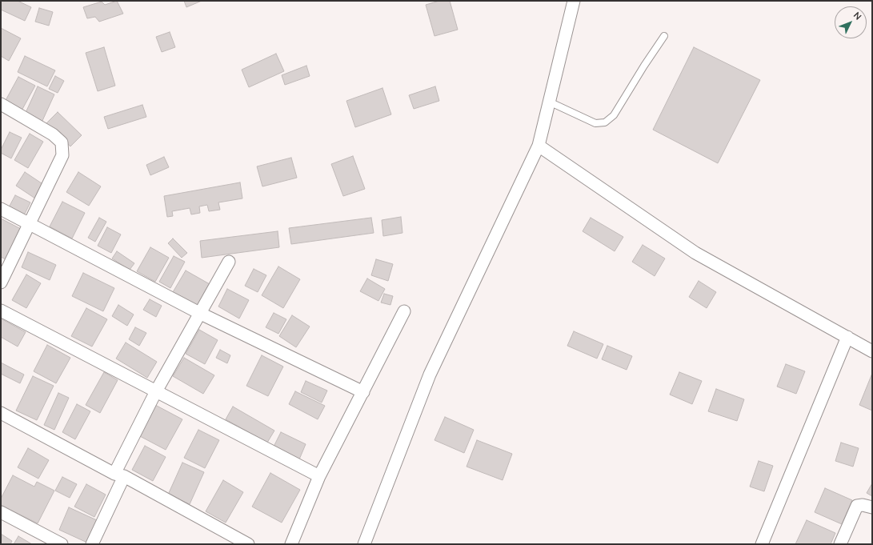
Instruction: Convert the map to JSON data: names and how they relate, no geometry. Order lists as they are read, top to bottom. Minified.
{"north":"top right"}
